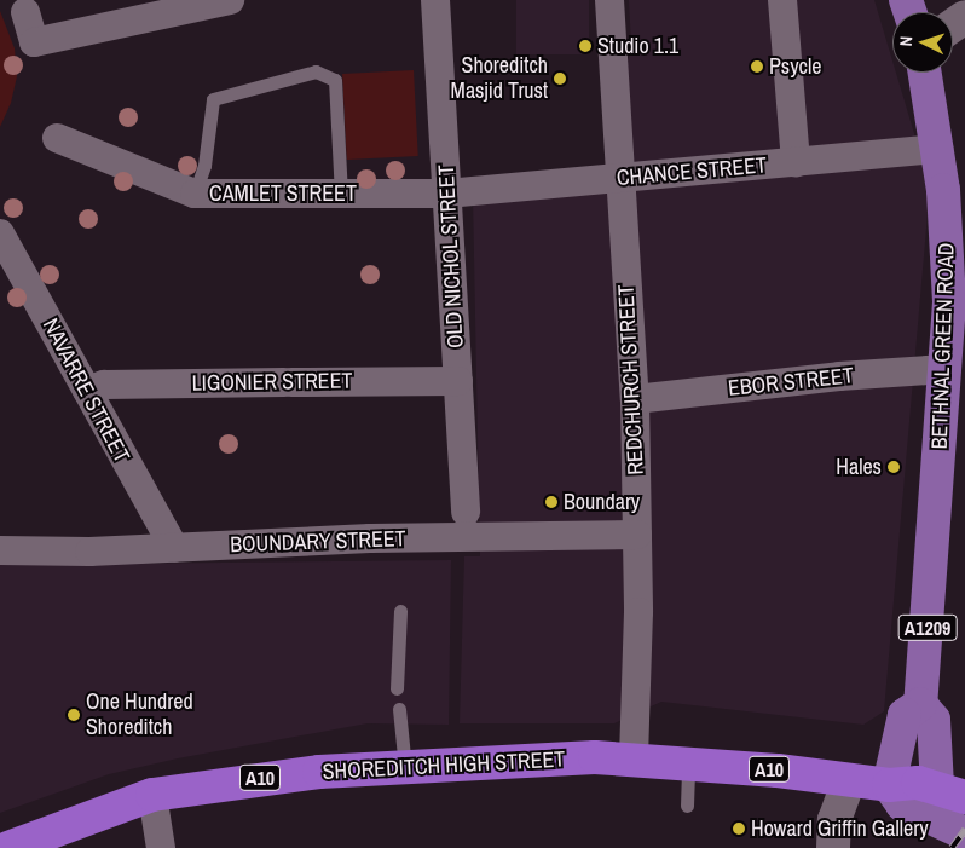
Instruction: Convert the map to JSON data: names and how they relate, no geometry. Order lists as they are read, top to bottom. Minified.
{"streets":{"highway":["SHOREDITCH HIGH STREET","A10"],"main road":["BETHNAL GREEN ROAD","A1209"],"street":["CHANCE STREET","CAMLET STREET","OLD NICHOL STREET","REDCHURCH STREET","LIGONIER STREET","EBOR STREET","NAVARRE STREET","BOUNDARY STREET"]},"crossings":[["CHANCE STREET","CAMLET STREET"],["CHANCE STREET","OLD NICHOL STREET"],["CHANCE STREET","BETHNAL GREEN ROAD"],["CHANCE STREET","REDCHURCH STREET"],["CAMLET STREET","OLD NICHOL STREET"],["OLD NICHOL STREET","LIGONIER STREET"],["BETHNAL GREEN ROAD","EBOR STREET"],["REDCHURCH STREET","EBOR STREET"],["REDCHURCH STREET","BOUNDARY STREET"],["REDCHURCH STREET","SHOREDITCH HIGH STREET"],["LIGONIER STREET","NAVARRE STREET"],["NAVARRE STREET","BOUNDARY STREET"]],"places":["Studio 1.1","Psycle","Shoreditch Masjid Trust","Hales","Boundary","One Hundred Shoreditch","Howard Griffin Gallery"],"north":"left"}
